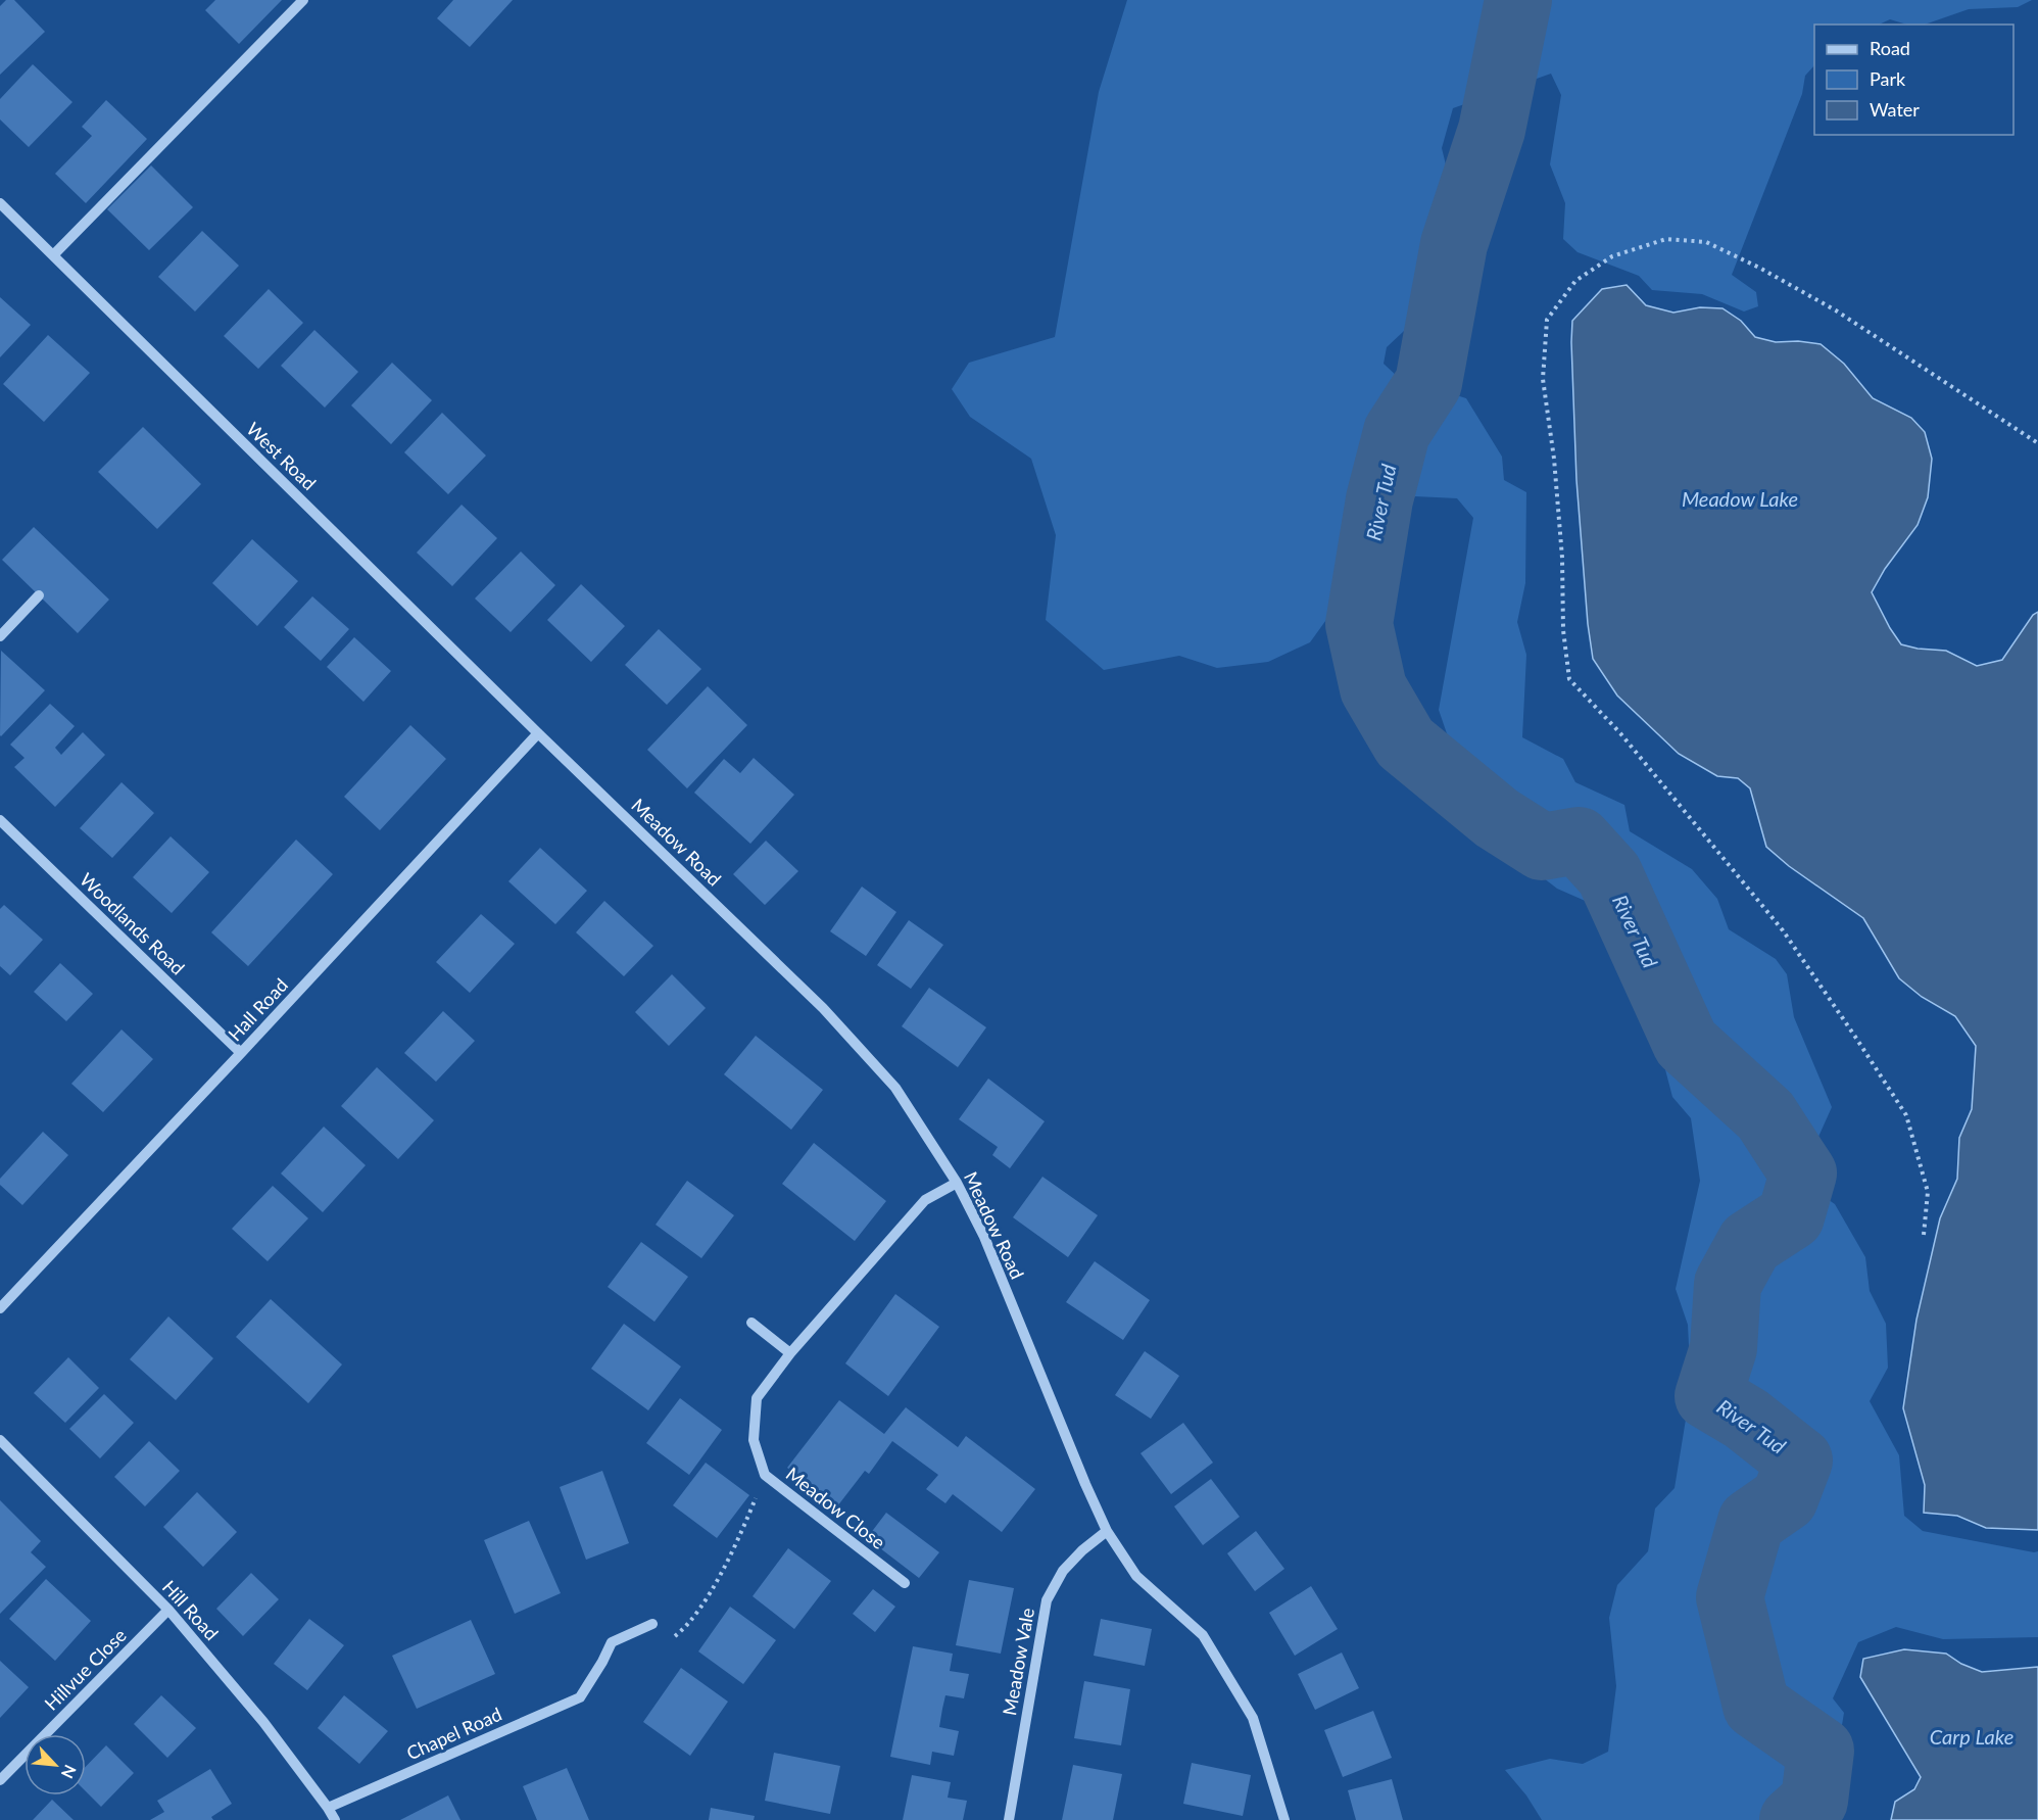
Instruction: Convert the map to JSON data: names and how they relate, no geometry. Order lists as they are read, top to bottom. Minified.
{"streets":{"street":["West Road","Meadow Road","Woodlands Road","Hall Road","Meadow Close","Hill Road","Meadow Vale","Hillvue Close","Chapel Road"]},"crossings":[["West Road","Meadow Road"],["West Road","Hall Road"],["Meadow Road","Hall Road"],["Meadow Road","Meadow Close"],["Meadow Road","Meadow Vale"],["Woodlands Road","Hall Road"],["Hill Road","Hillvue Close"],["Hill Road","Chapel Road"]],"water":["Meadow Lake","River Tud","Carp Lake"],"legend":["Road","Park","Water"],"north":"bottom right"}
